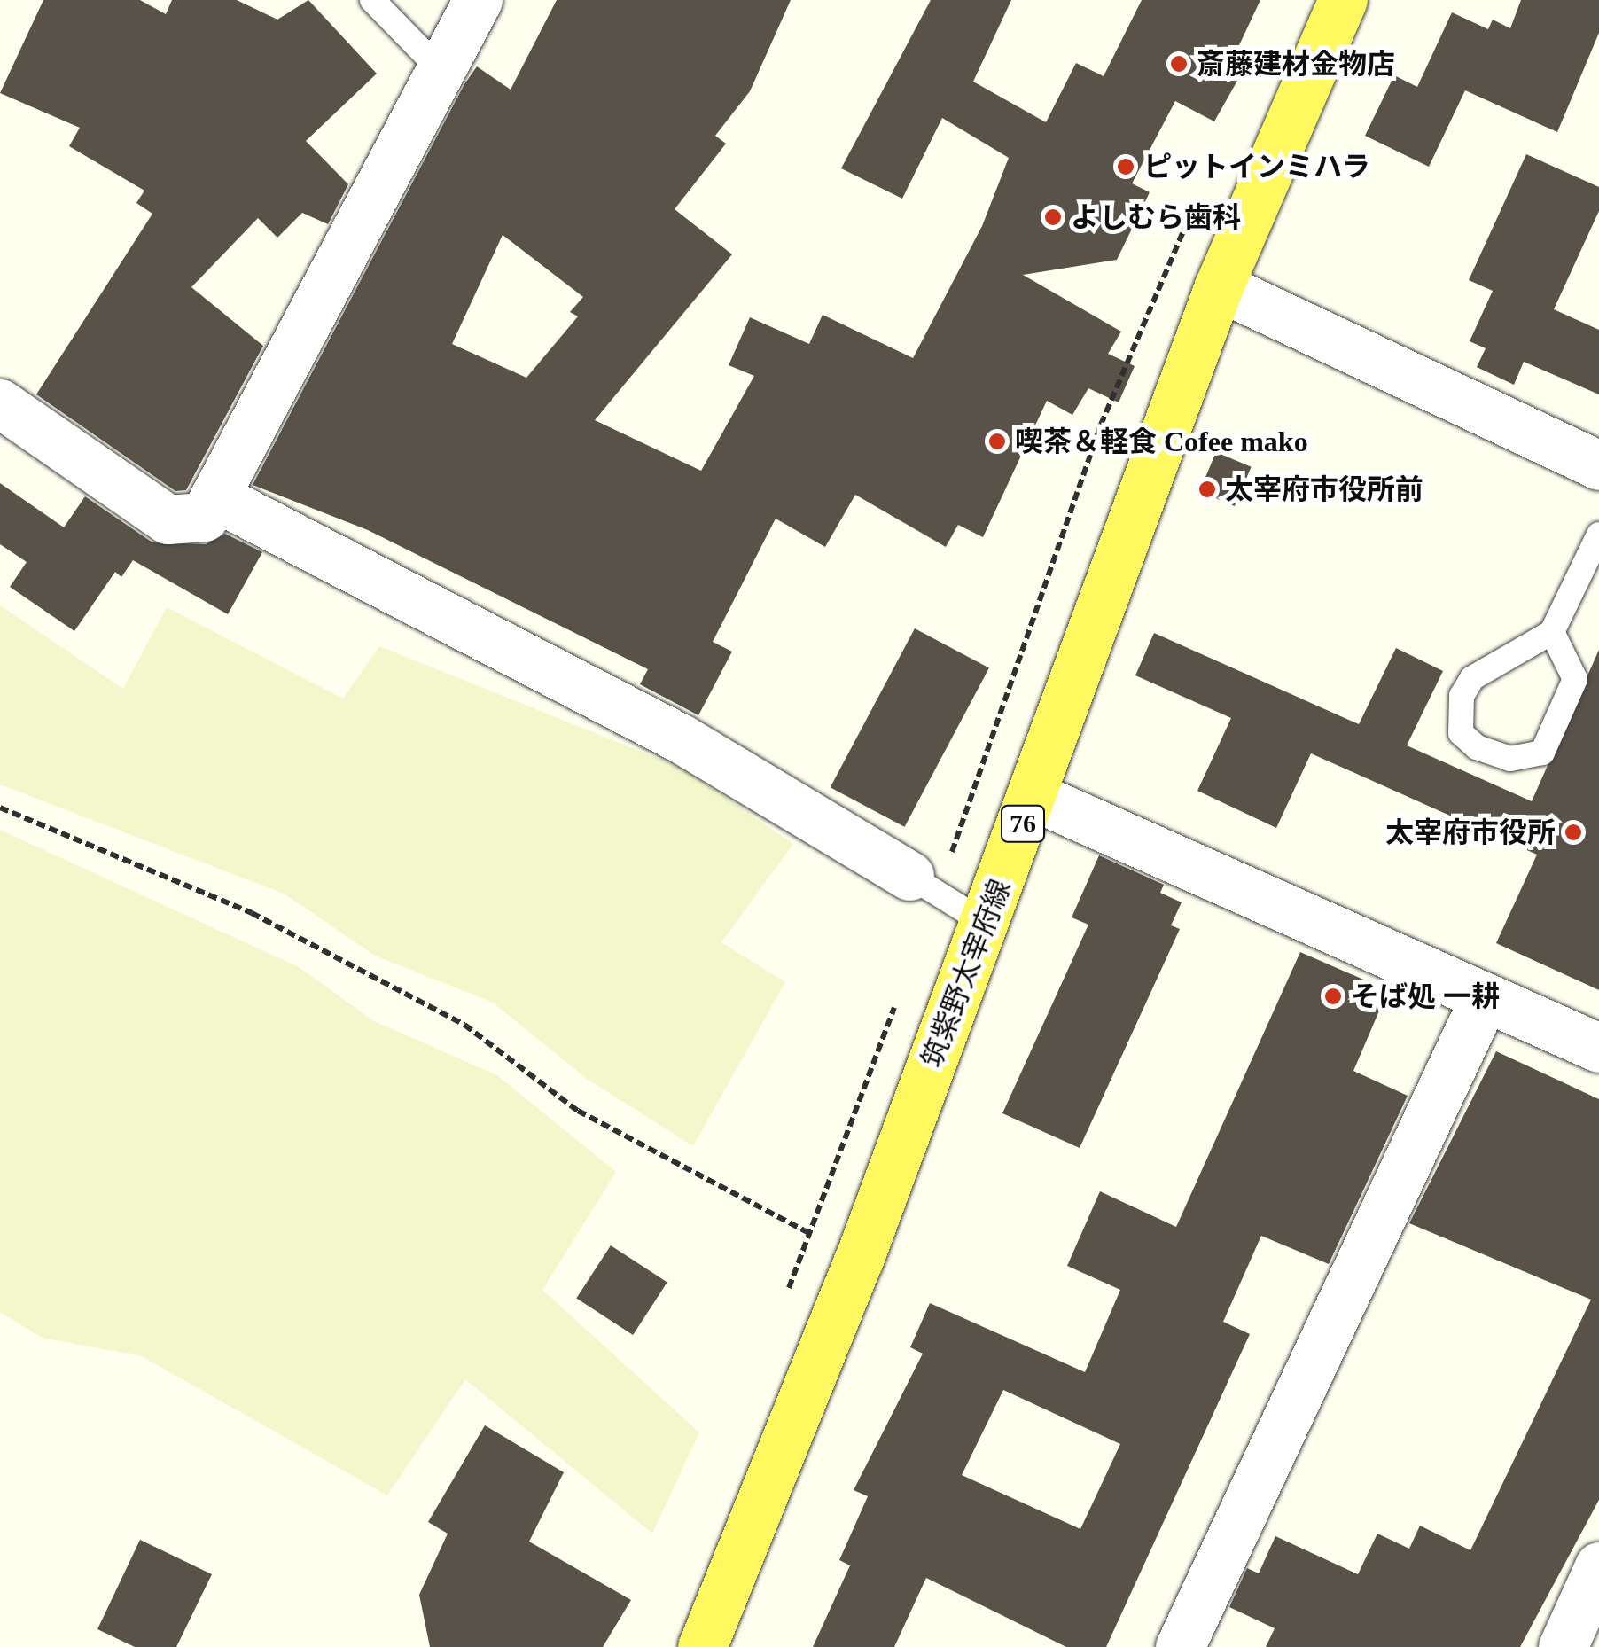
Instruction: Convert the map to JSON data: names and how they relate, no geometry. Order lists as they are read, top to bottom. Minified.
{"streets":{"main road":["76","筑紫野太宰府線"]},"places":["斎藤建材金物店","ピットインミハラ","よしむら歯科","喫茶＆軽食 Cofee mako","太宰府市役所前","太宰府市役所","そば処 一耕"]}
